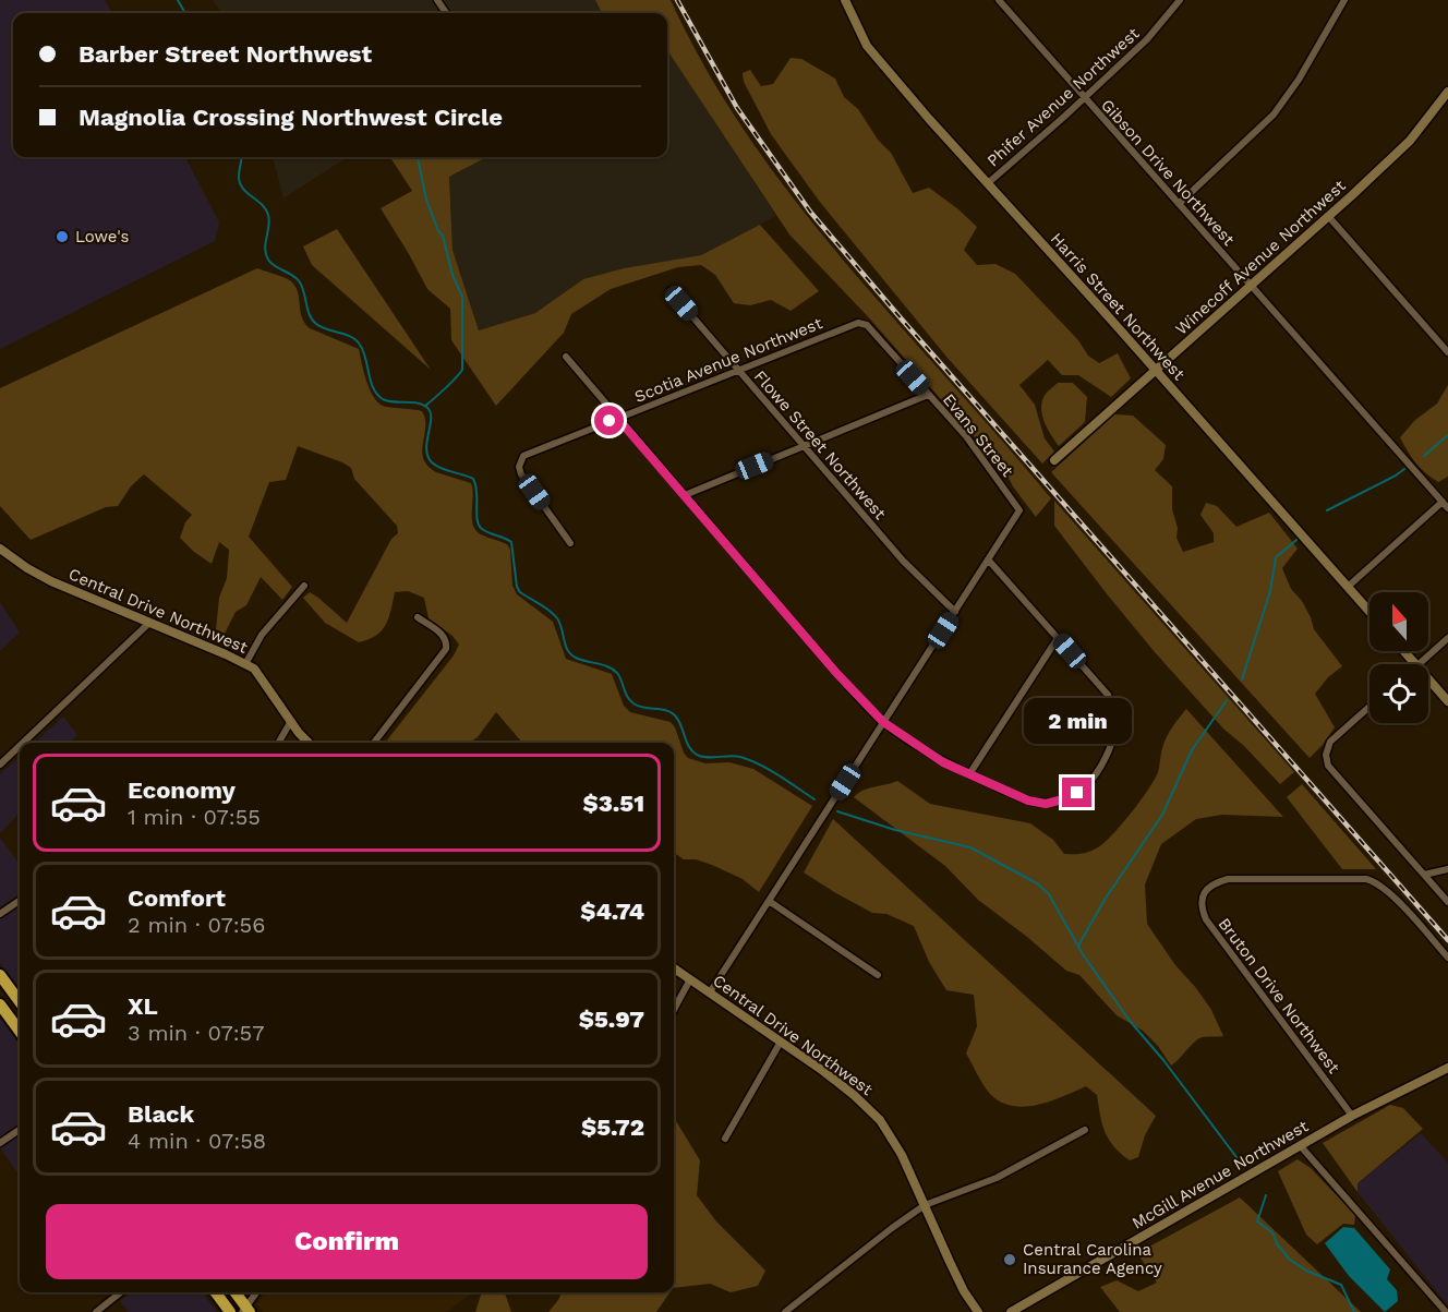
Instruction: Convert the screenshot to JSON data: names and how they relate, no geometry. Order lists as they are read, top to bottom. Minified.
{"streets":{"street":["Phifer Avenue Northwest","Gibson Drive Northwest","Winecoff Avenue Northwest","Harris Street Northwest","Scotia Avenue Northwest","Evans Street","Flowe Street Northwest","Central Drive Northwest","Bruton Drive Northwest","McGill Avenue Northwest"]},"crossings":[["Phifer Avenue Northwest","Gibson Drive Northwest"],["Phifer Avenue Northwest","Harris Street Northwest"],["Gibson Drive Northwest","Winecoff Avenue Northwest"],["Winecoff Avenue Northwest","Harris Street Northwest"],["Scotia Avenue Northwest","Evans Street"],["Scotia Avenue Northwest","Flowe Street Northwest"],["Bruton Drive Northwest","McGill Avenue Northwest"]],"places":["Lowe's","Central Carolina Insurance Agency"],"north":"top","page":{"banner":["Barber Street Northwest","Magnolia Crossing Northwest Circle"],"bubble":"2 min","list":[{"name":"Economy","note":"1 min · 07:55","value":"$3.51"},{"name":"Comfort","note":"2 min · 07:56","value":"$4.74"},{"name":"XL","note":"3 min · 07:57","value":"$5.97"},{"name":"Black","note":"4 min · 07:58","value":"$5.72"}],"buttons":"Confirm"}}
